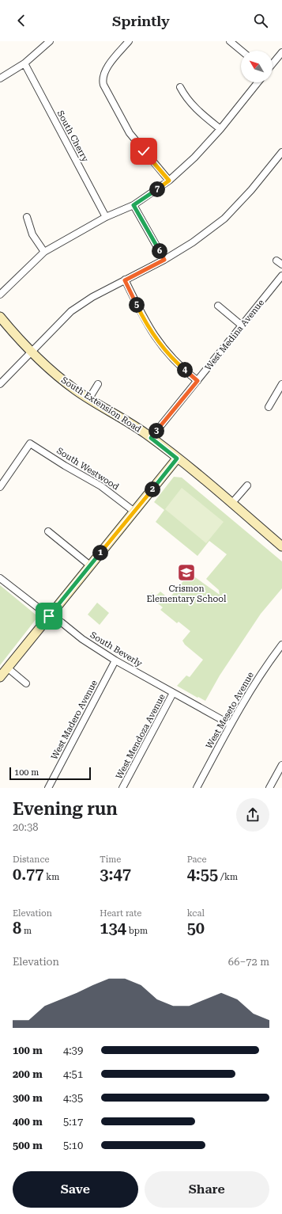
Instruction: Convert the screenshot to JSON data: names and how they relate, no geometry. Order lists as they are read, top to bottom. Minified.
{"streets":{"street":["South Cherry","West Medina Avenue","South Extension Road","South Westwood","South Beverly","West Meseto Avenue","West Madero Avenue","West Mendoza Avenue"]},"crossings":[["West Medina Avenue","South Extension Road"],["South Beverly","West Meseto Avenue"],["South Beverly","West Madero Avenue"],["South Beverly","West Mendoza Avenue"]],"places":{"school or university":["Crismon Elementary School"]},"scale_bar":"100 m","north":"top left","page":{"header":"Sprintly","pins":["7","6","5","4","3","2","1"],"scale":"100 m","heading":["Evening run","20:38"],"stats":[["Distance","0.77 km"],["Time","3:47"],["Pace","4:55 /km"],["Elevation","8 m"],["Heart rate","134 bpm"],["kcal","50"]],"chart":["Elevation","66–72 m"],"list":[{"name":"100 m","note":"4:39"},{"name":"200 m","note":"4:51"},{"name":"300 m","note":"4:35"},{"name":"400 m","note":"5:17"},{"name":"500 m","note":"5:10"}],"buttons":["Save","Share"]}}
